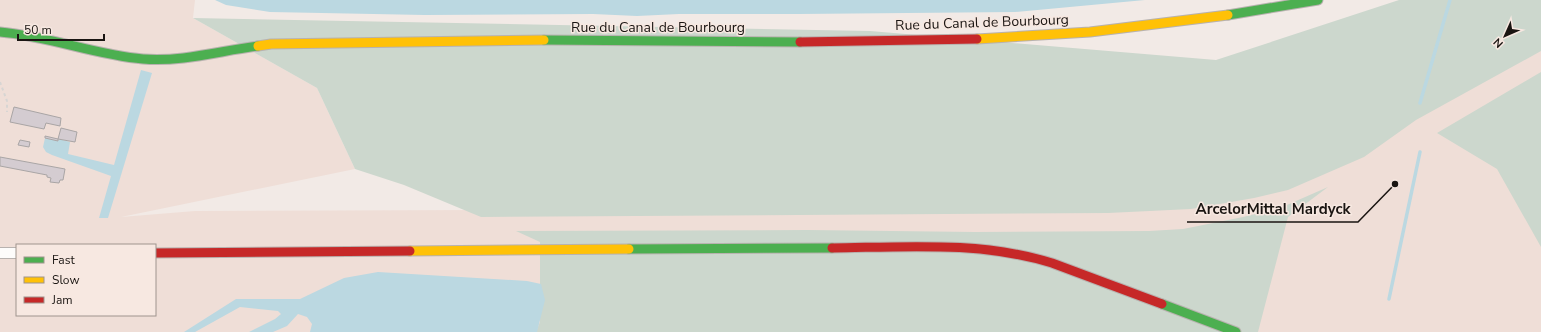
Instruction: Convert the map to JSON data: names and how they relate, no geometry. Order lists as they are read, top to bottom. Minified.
{"streets":{"street":["Rue du Canal de Bourbourg"]},"places":["ArcelorMittal Mardyck"],"legend":["Fast","Slow","Jam"],"scale_bar":"50 m","north":"bottom left"}
